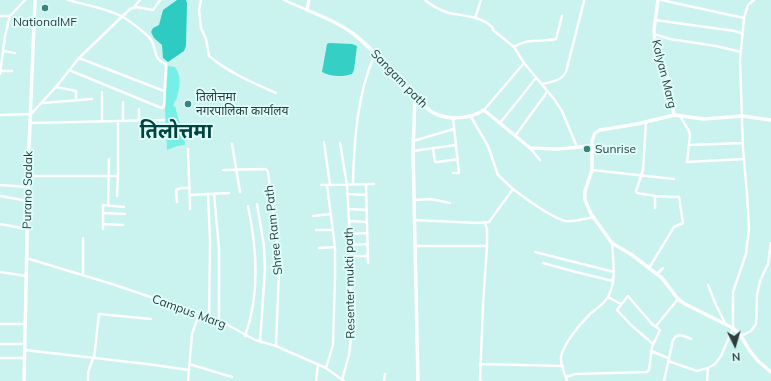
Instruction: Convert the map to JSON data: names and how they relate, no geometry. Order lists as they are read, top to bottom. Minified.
{"streets":{"street":["Kalyan Marg","Sangam path","Purano Sadak","Shree Ram Path","Resenter mukti path","Campus Marg"]},"crossings":[["Purano Sadak","Campus Marg"],["Shree Ram Path","Campus Marg"],["Resenter mukti path","Campus Marg"]],"districts":["तिलोत्तमा"],"places":["NationalMF","तिलोत्तमा नगरपालिका कार्यालय","Sunrise"],"north":"bottom"}
